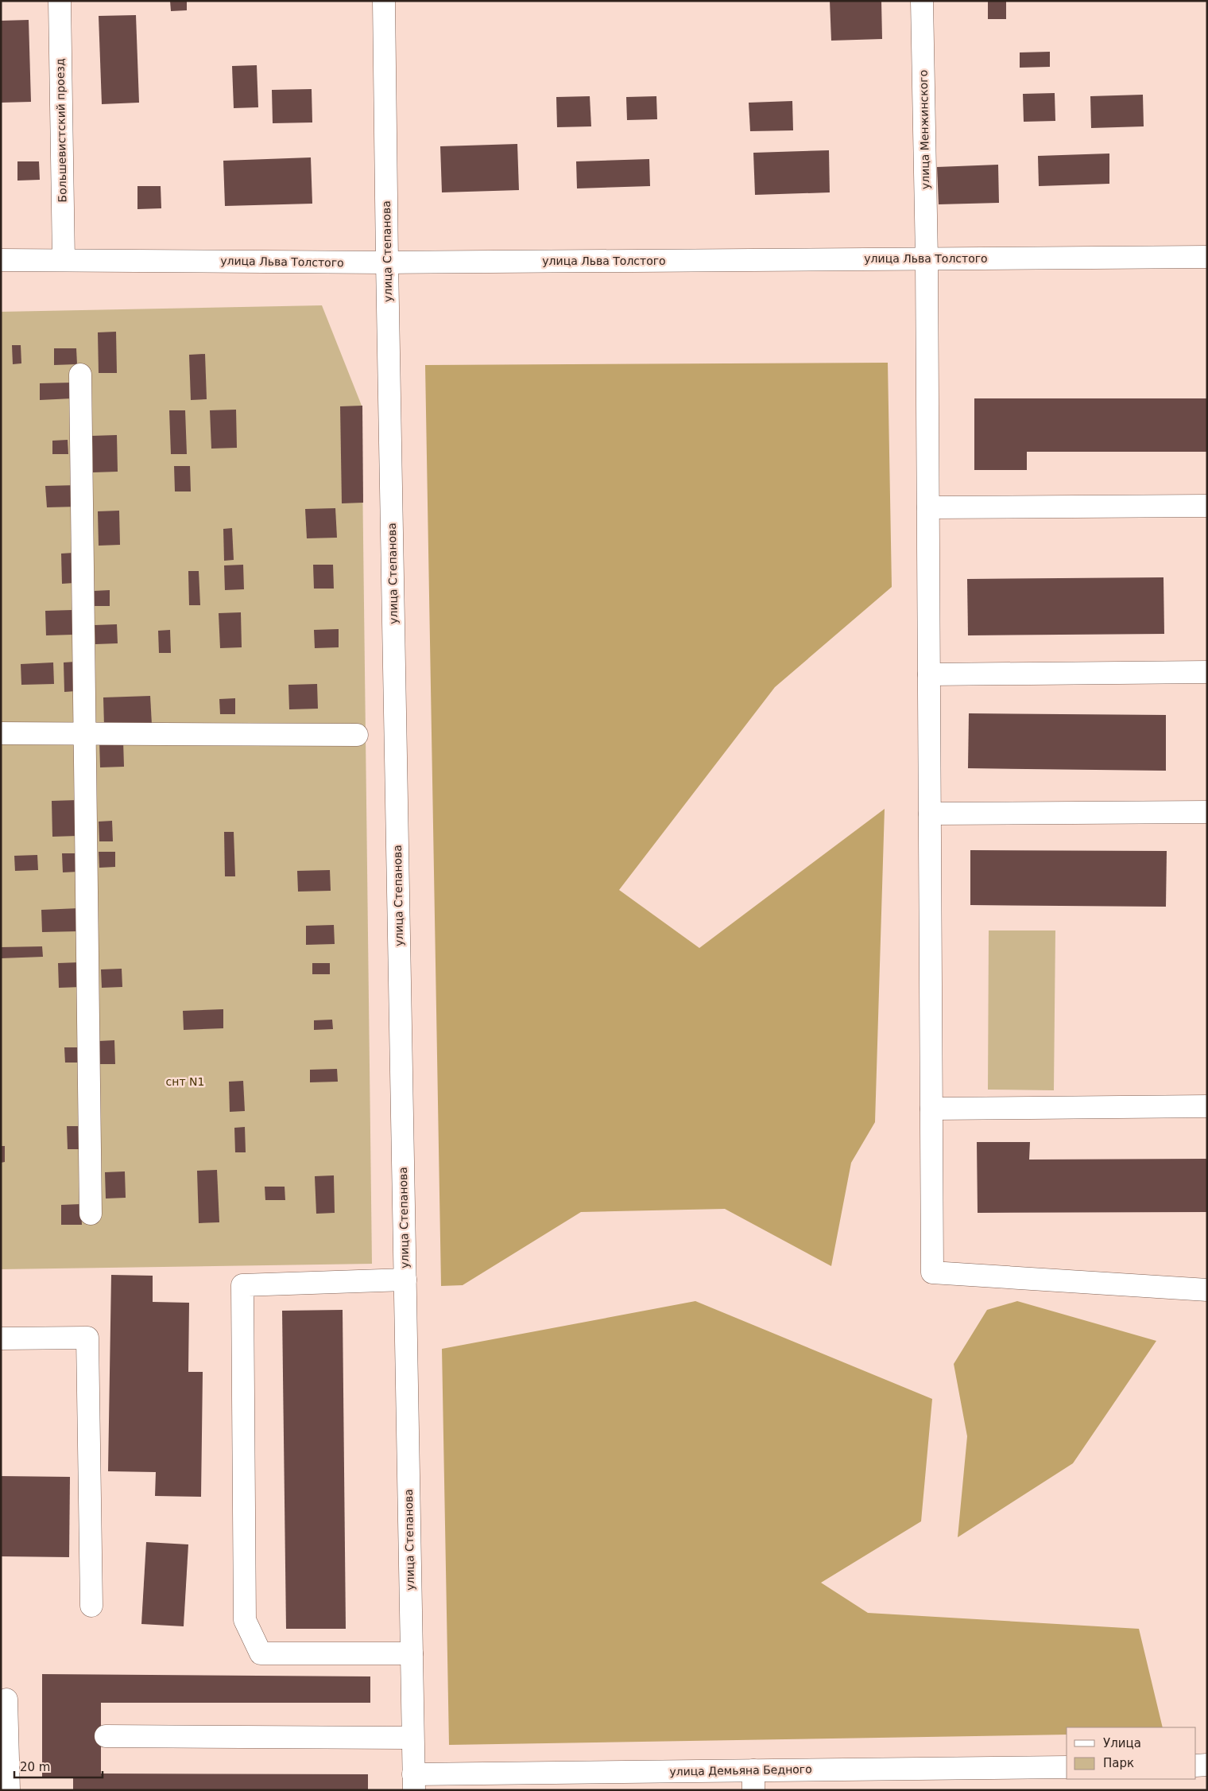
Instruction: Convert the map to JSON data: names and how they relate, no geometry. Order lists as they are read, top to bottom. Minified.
{"streets":{"street":["улица Менжинского","Большевистский проезд","улица Степанова","улица Льва Толстого","улица Демьяна Бедного"]},"crossings":[["улица Менжинского","улица Льва Толстого"],["Большевистский проезд","улица Льва Толстого"],["улица Степанова","улица Льва Толстого"],["улица Степанова","улица Демьяна Бедного"]],"parks":["снт N1"],"legend":["Улица","Парк"],"scale_bar":"20 m"}
